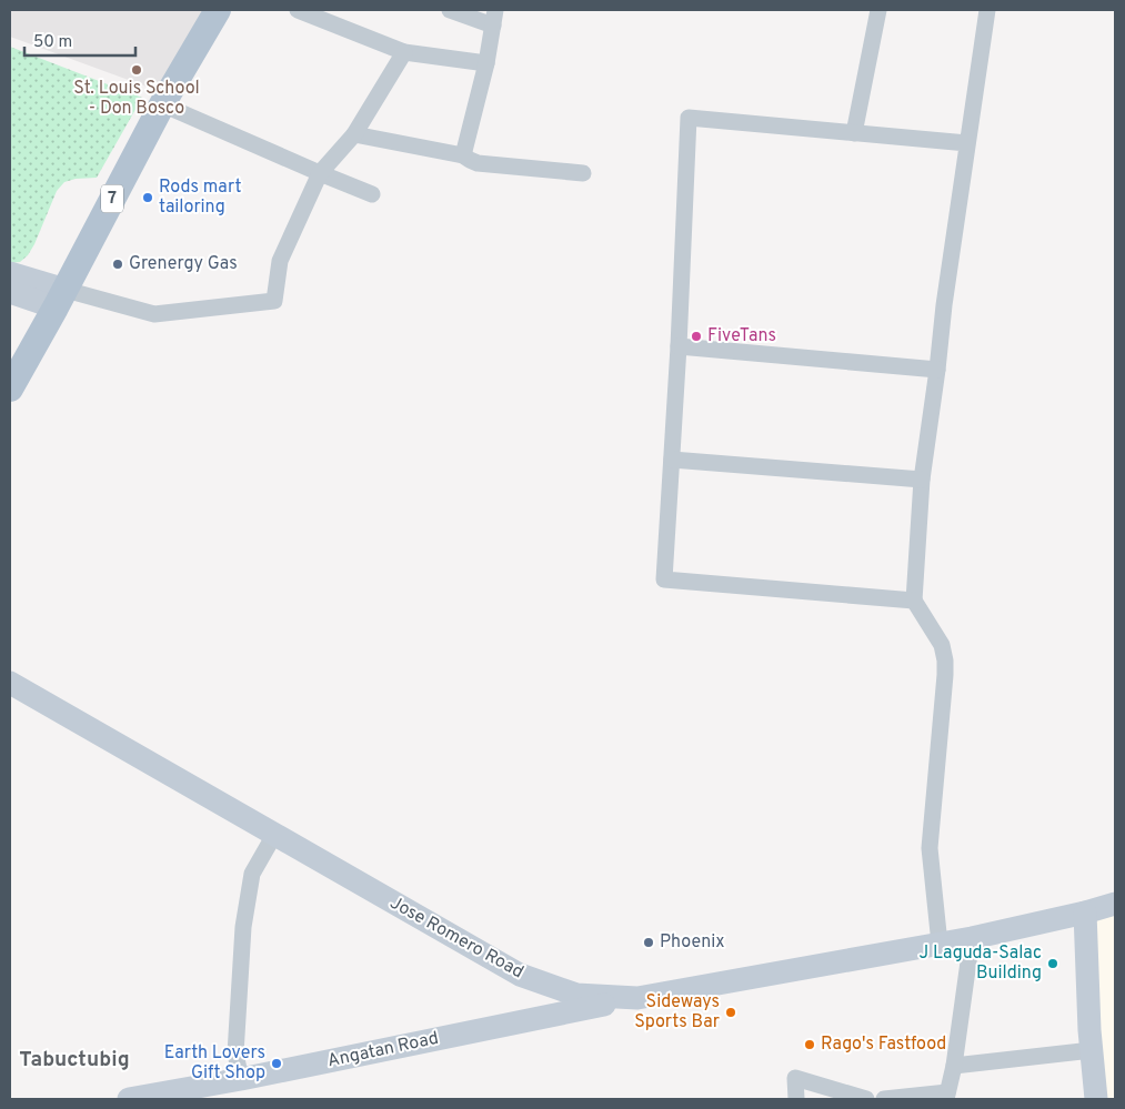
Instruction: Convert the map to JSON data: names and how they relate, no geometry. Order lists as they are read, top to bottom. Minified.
{"streets":{"main road":["7","Jose Romero Road","Angatan Road"]},"crossings":[["Jose Romero Road","Angatan Road"]],"districts":["Tabuctubig"],"places":["St. Louis School - Don Bosco","Rods mart tailoring","Grenergy Gas","FiveTans","Phoenix","J Laguda-Salac Building","Sideways Sports Bar","Rago's Fastfood","Earth Lovers Gift Shop"],"scale_bar":"50 m"}
